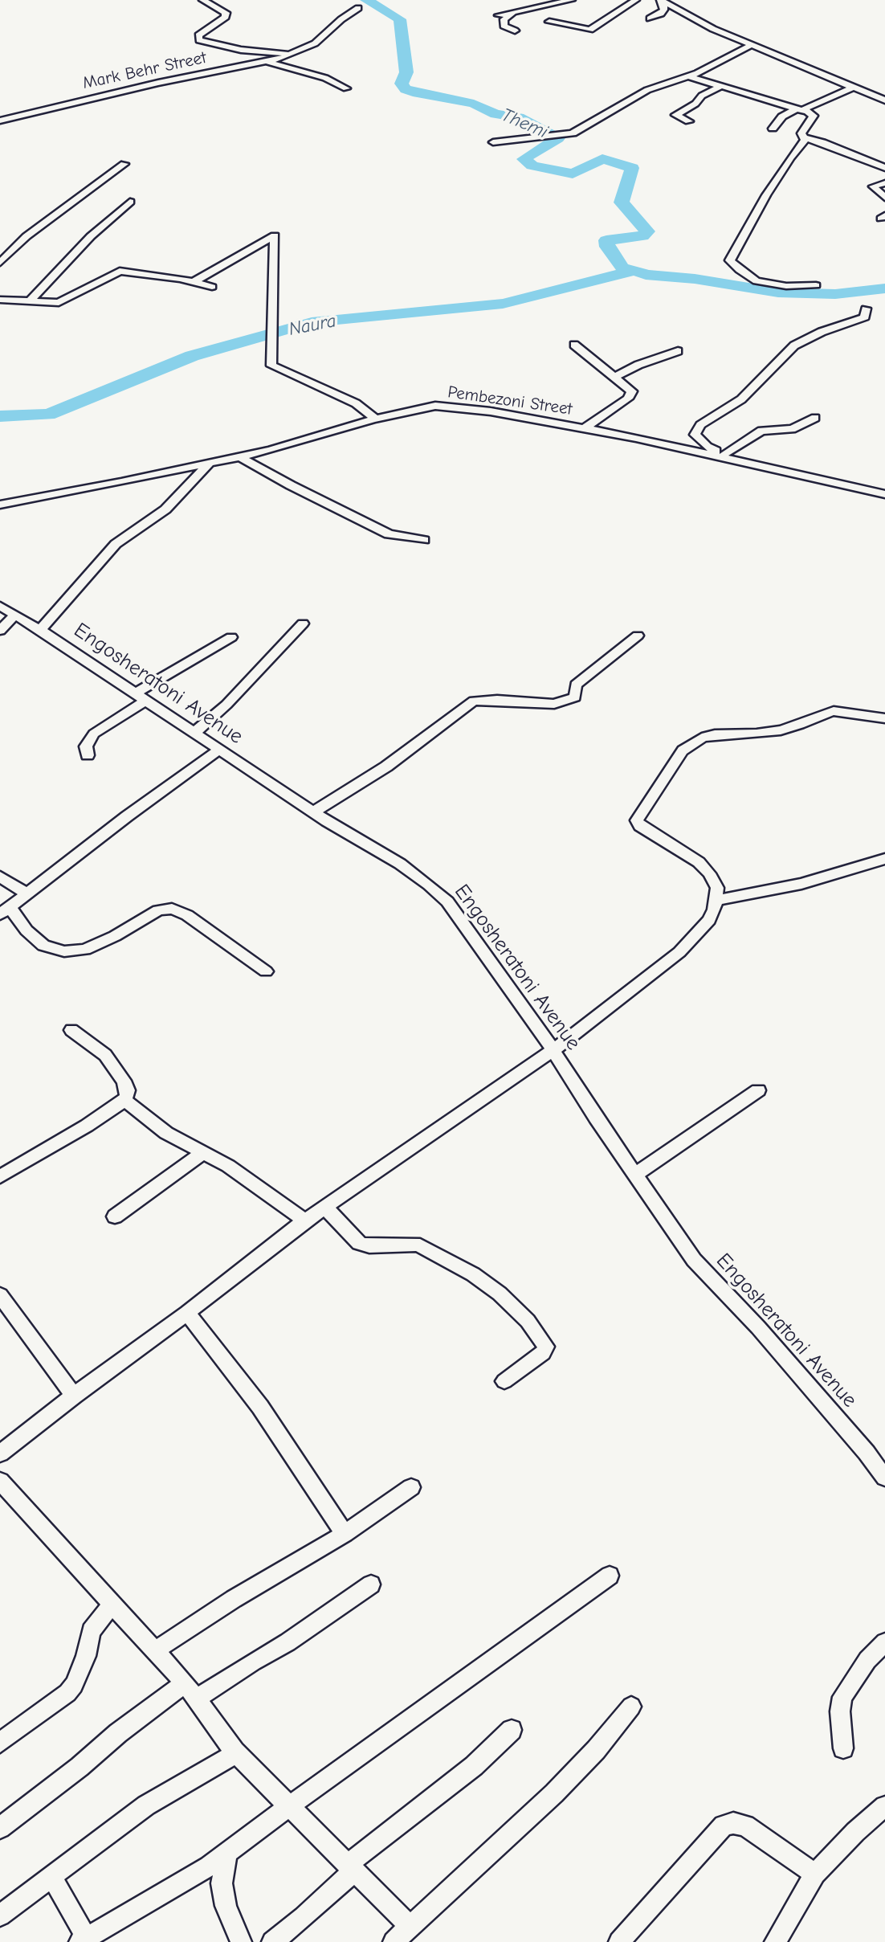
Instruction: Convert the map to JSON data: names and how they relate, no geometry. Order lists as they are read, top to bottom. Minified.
{"streets":{"street":["Mark Behr Street","Pembezoni Street","Engosheratoni Avenue"]},"water":["Themi","Naura"]}
